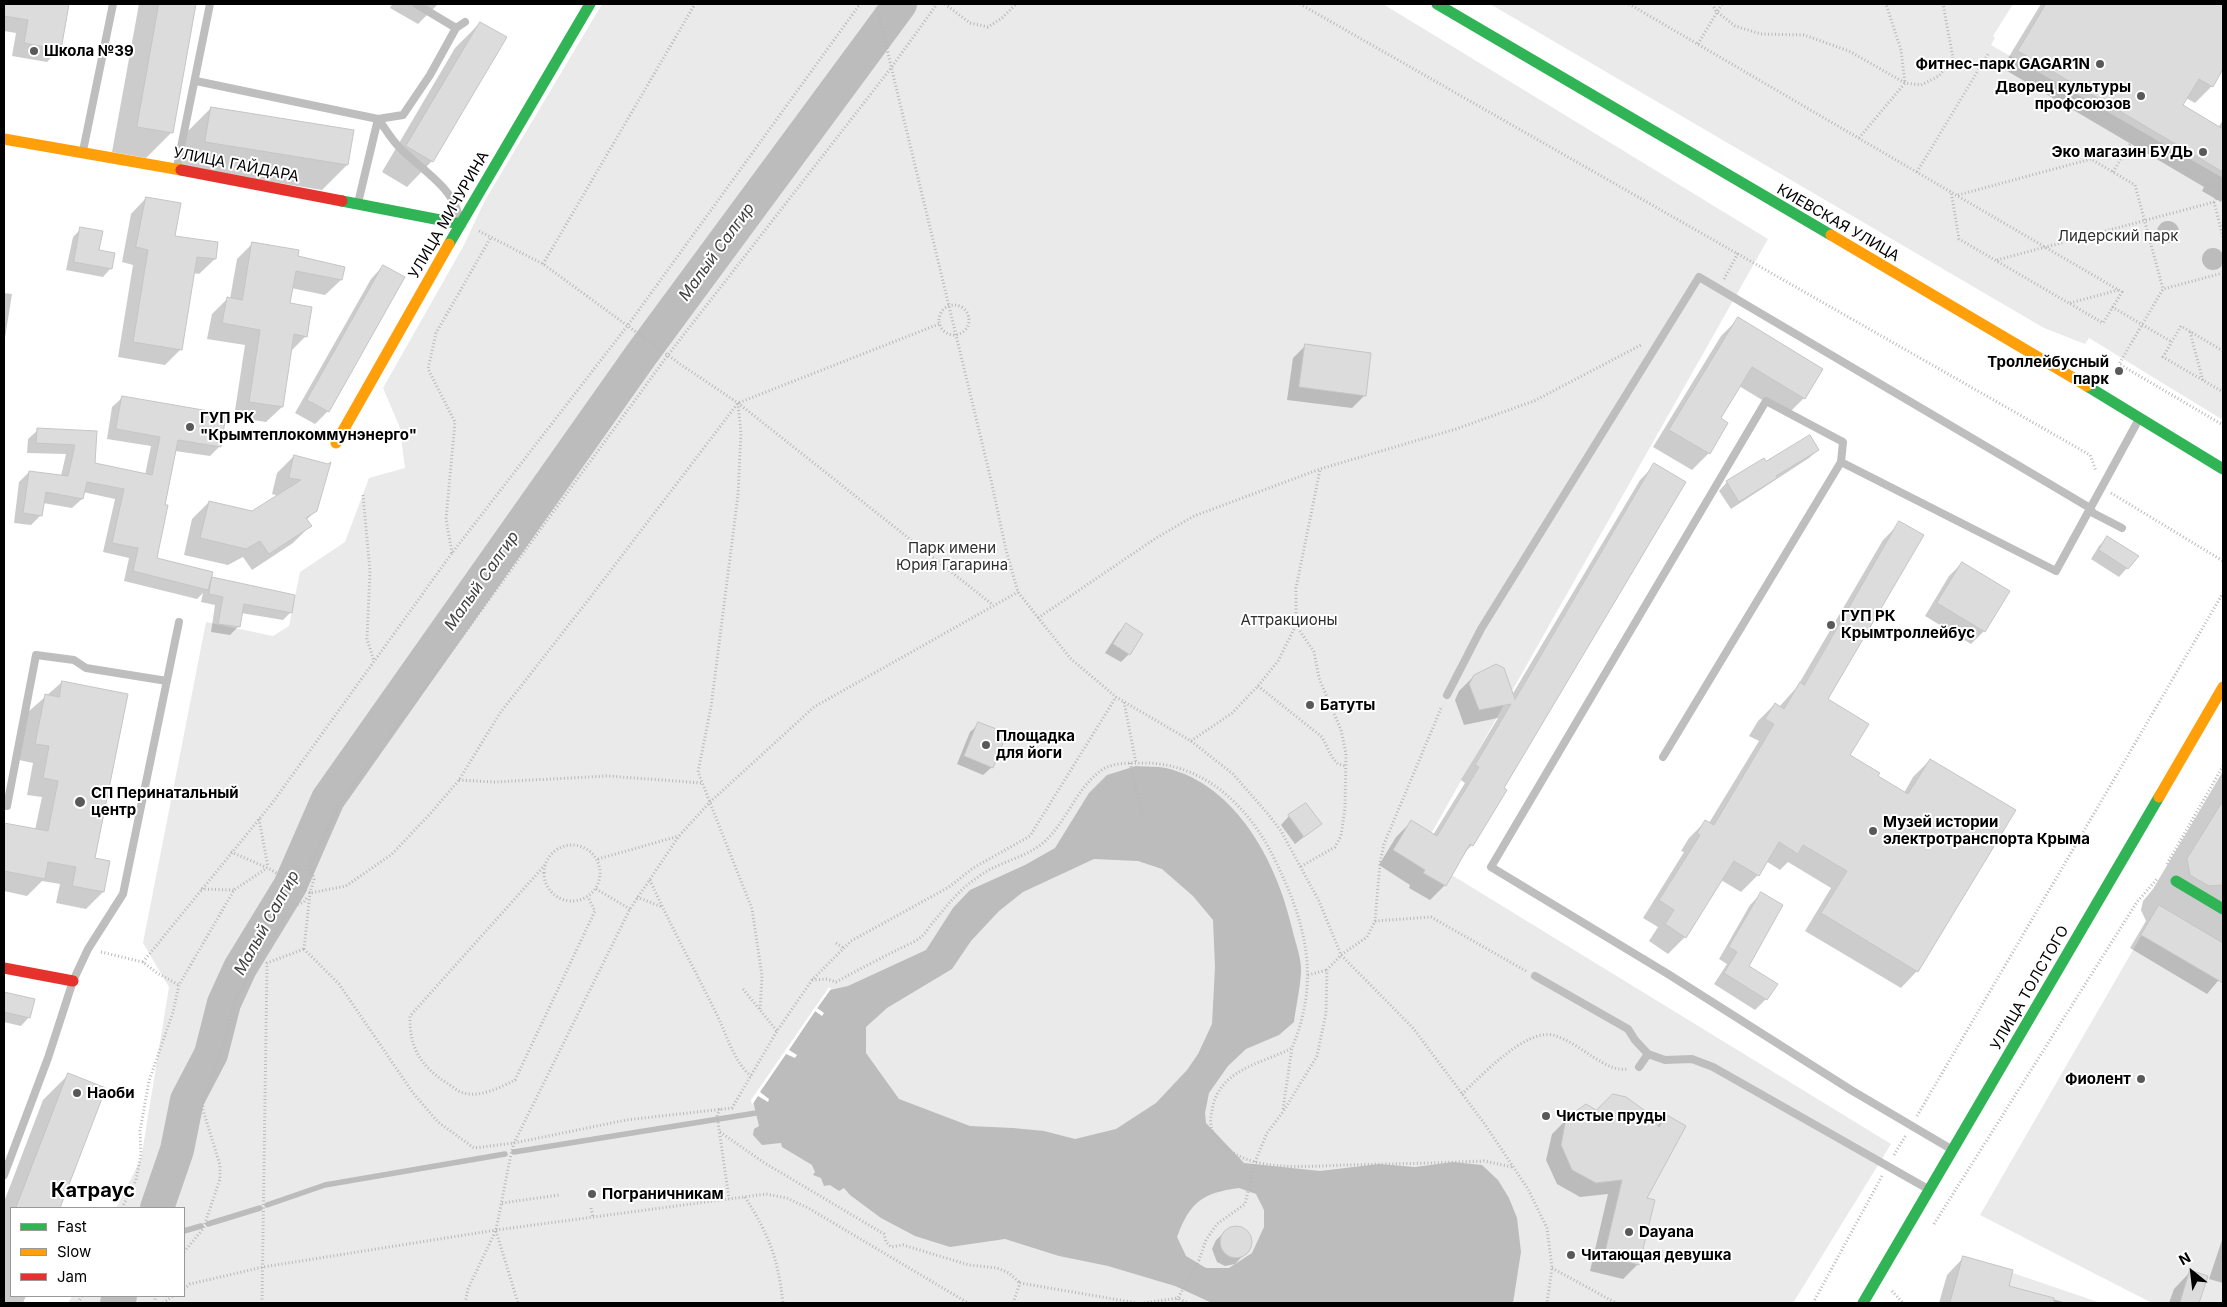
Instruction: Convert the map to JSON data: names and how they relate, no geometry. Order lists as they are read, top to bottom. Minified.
{"streets":{"main road":["УЛИЦА ГАЙДАРА","УЛИЦА МИЧУРИНА","КИЕВСКАЯ УЛИЦА","УЛИЦА ТОЛСТОГО"]},"crossings":[["УЛИЦА ГАЙДАРА","УЛИЦА МИЧУРИНА"]],"districts":["Катраус"],"water":["Малый Салгир"],"parks":["Лидерский парк","Парк имени Юрия Гагарина","Аттракционы"],"places":["Школа №39","Фитнес-парк GAGAR1N","Дворец культуры профсоюзов","Эко магазин БУДЬ","Троллейбусный парк","ГУП РК \"Крымтеплокоммунэнерго\"","ГУП РК Крымтроллейбус","Батуты","Площадка для йоги","СП Перинатальный центр","Музей истории электротранспорта Крыма","Фиолент","Наоби","Чистые пруды","Пограничникам","Dayana","Читающая девушка"],"legend":["Fast","Slow","Jam"],"north":"top left"}
